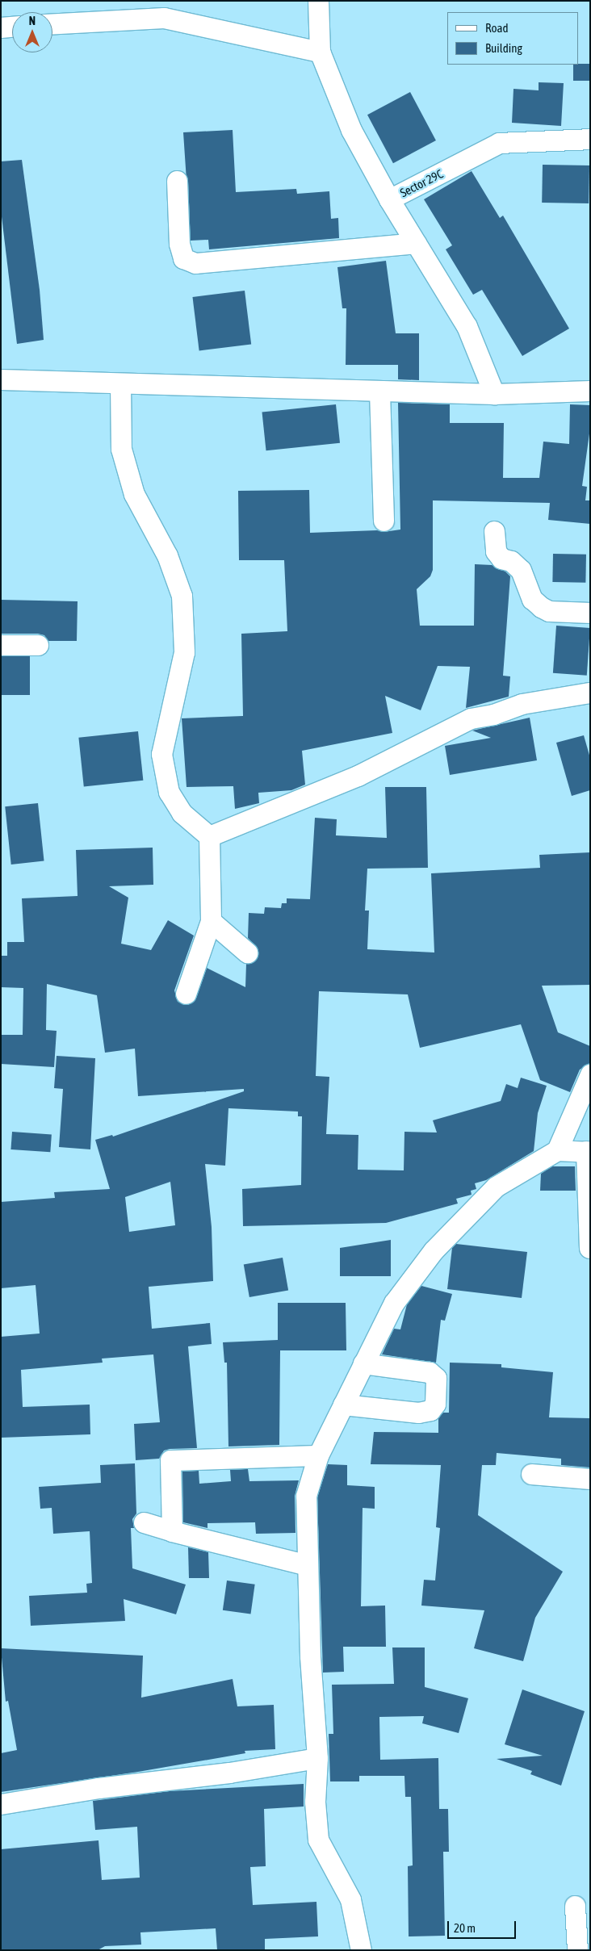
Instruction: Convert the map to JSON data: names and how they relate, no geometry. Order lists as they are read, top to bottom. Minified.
{"streets":{"street":["Sector 29C"]},"legend":["Road","Building"],"scale_bar":"20 m","north":"top"}
